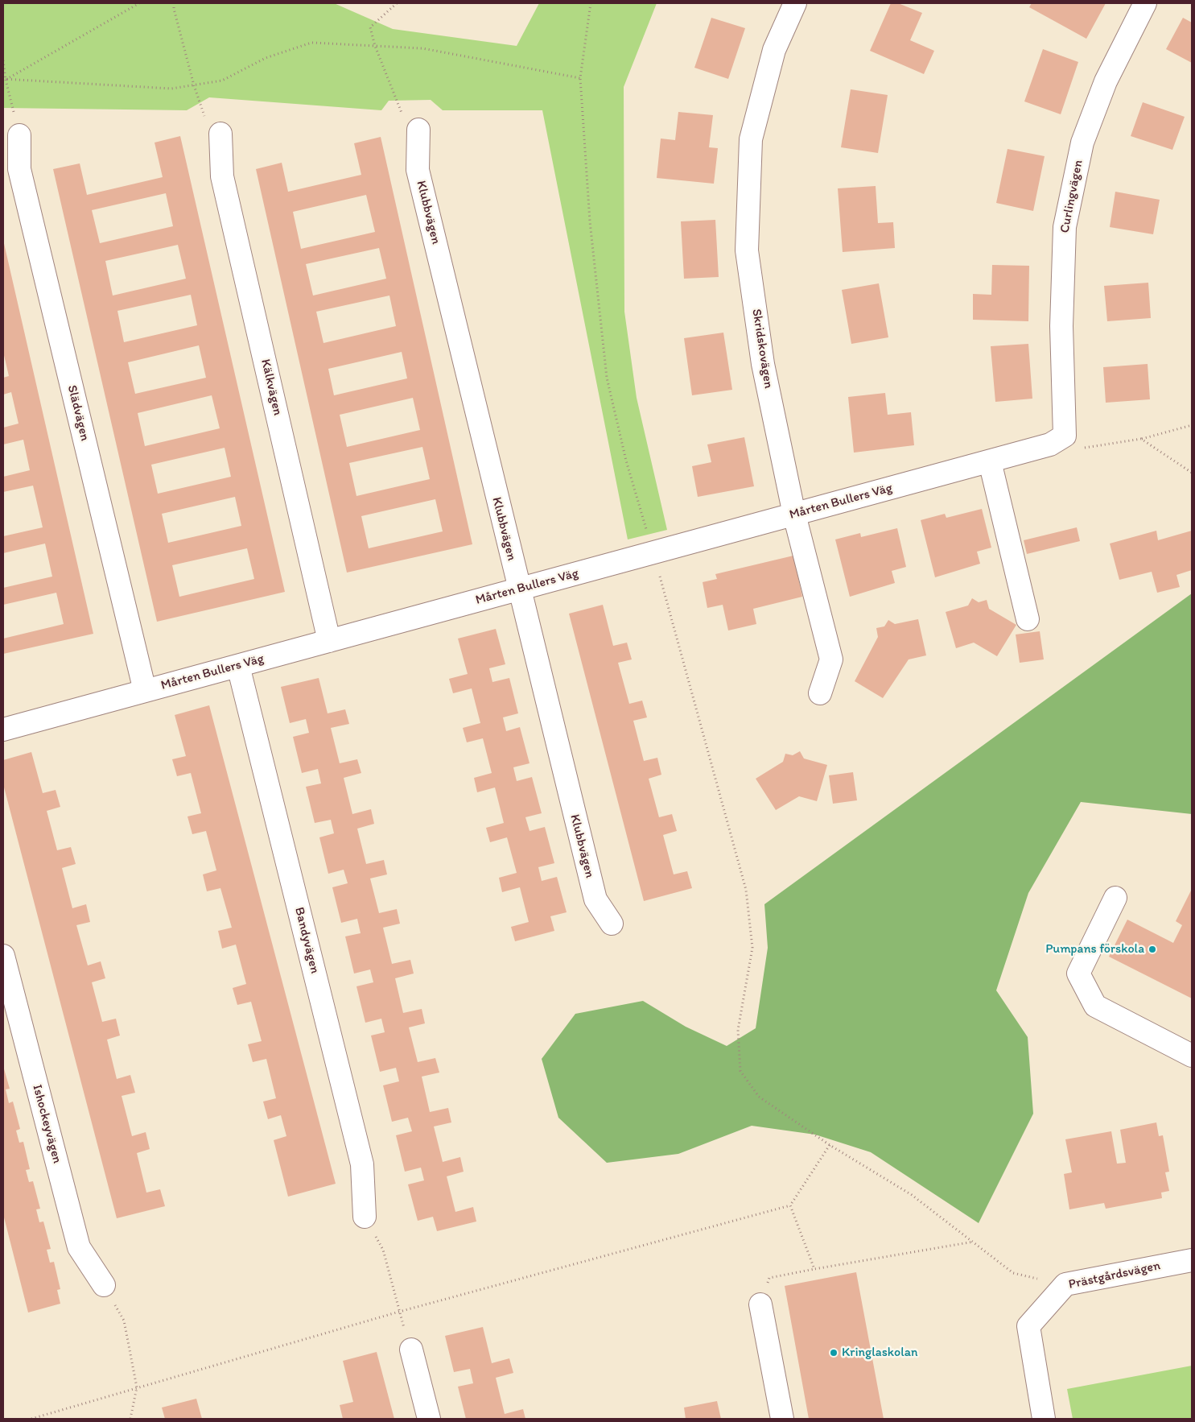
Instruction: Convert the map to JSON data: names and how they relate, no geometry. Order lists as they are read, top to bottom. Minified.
{"streets":{"street":["Curlingvägen","Klubbvägen","Skridskovägen","Kälkvägen","Slädvägen","Mårten Bullers Väg","Bandyvägen","Ishockeyvägen","Prästgårdsvägen"]},"crossings":[["Curlingvägen","Mårten Bullers Väg"],["Klubbvägen","Mårten Bullers Väg"],["Skridskovägen","Mårten Bullers Väg"],["Kälkvägen","Mårten Bullers Väg"],["Slädvägen","Mårten Bullers Väg"],["Mårten Bullers Väg","Bandyvägen"]],"places":["Pumpans förskola","Kringlaskolan"]}
